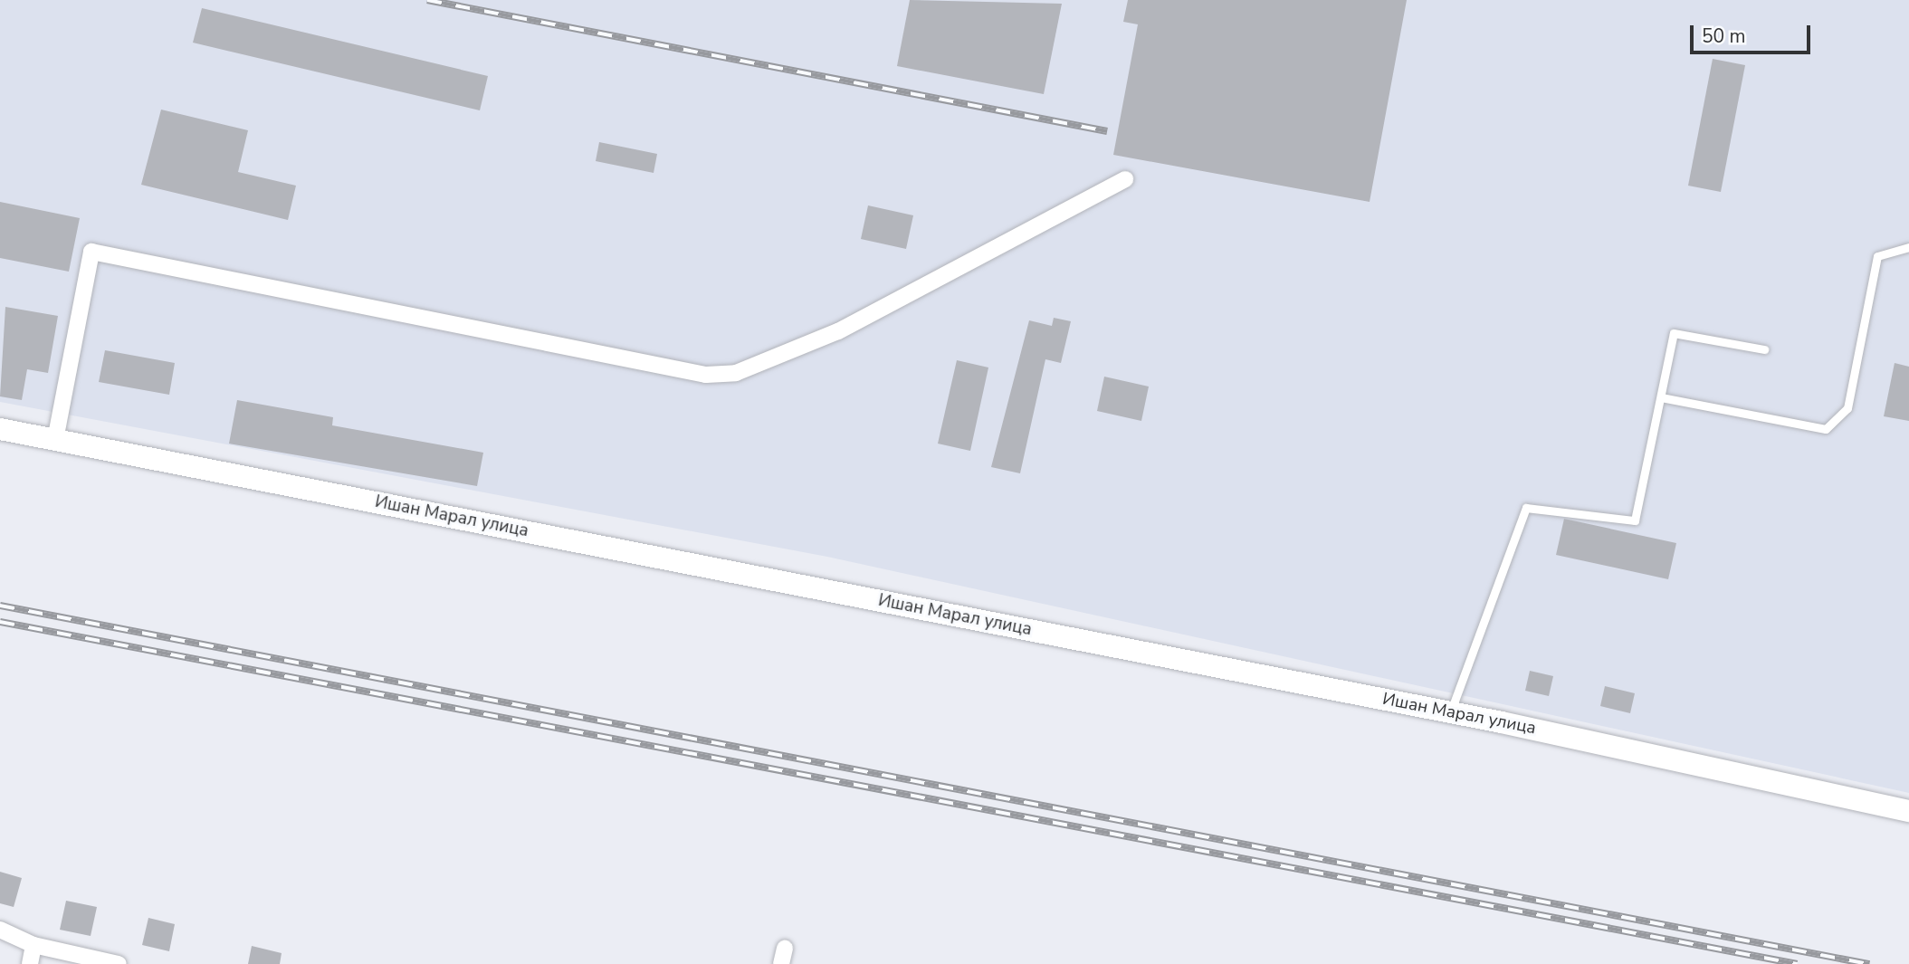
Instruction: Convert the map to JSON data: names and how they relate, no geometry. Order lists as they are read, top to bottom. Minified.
{"streets":{"main road":["Ишан Марал улица"]},"scale_bar":"50 m"}
